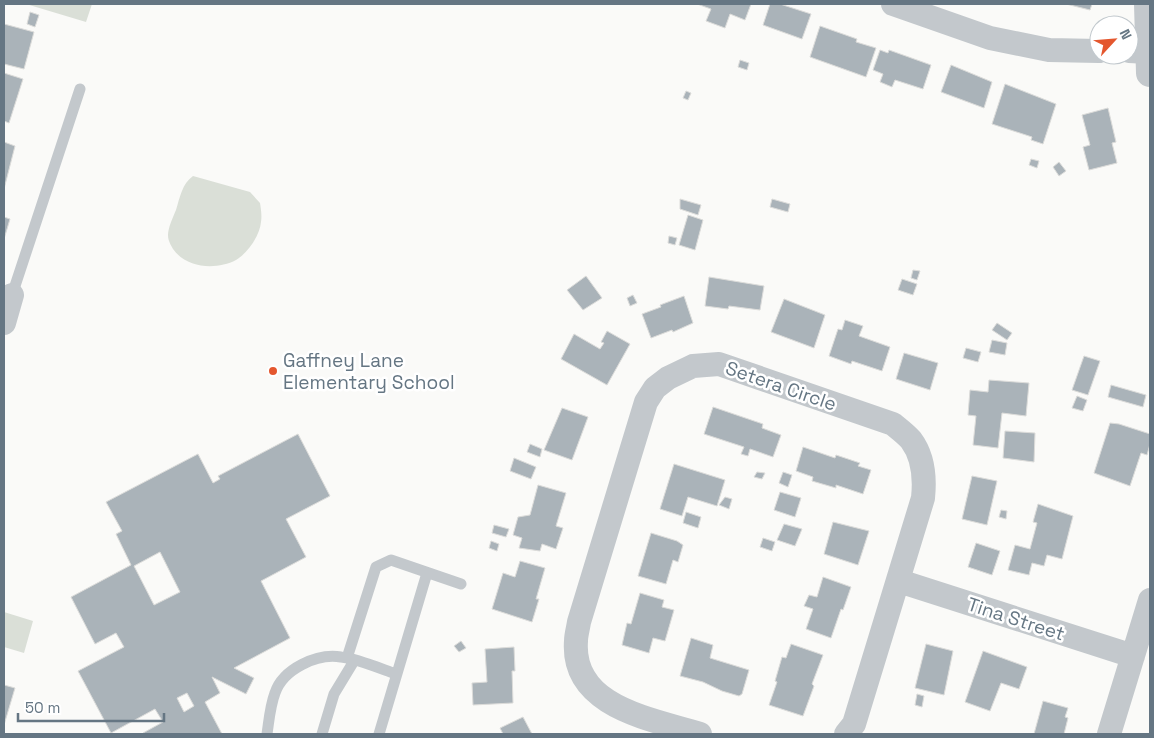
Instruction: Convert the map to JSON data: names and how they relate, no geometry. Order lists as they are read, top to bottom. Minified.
{"streets":{"street":["Setera Circle","Tina Street"]},"crossings":[["Setera Circle","Tina Street"]],"places":["Gaffney Lane Elementary School"],"scale_bar":"50 m","north":"top right"}
